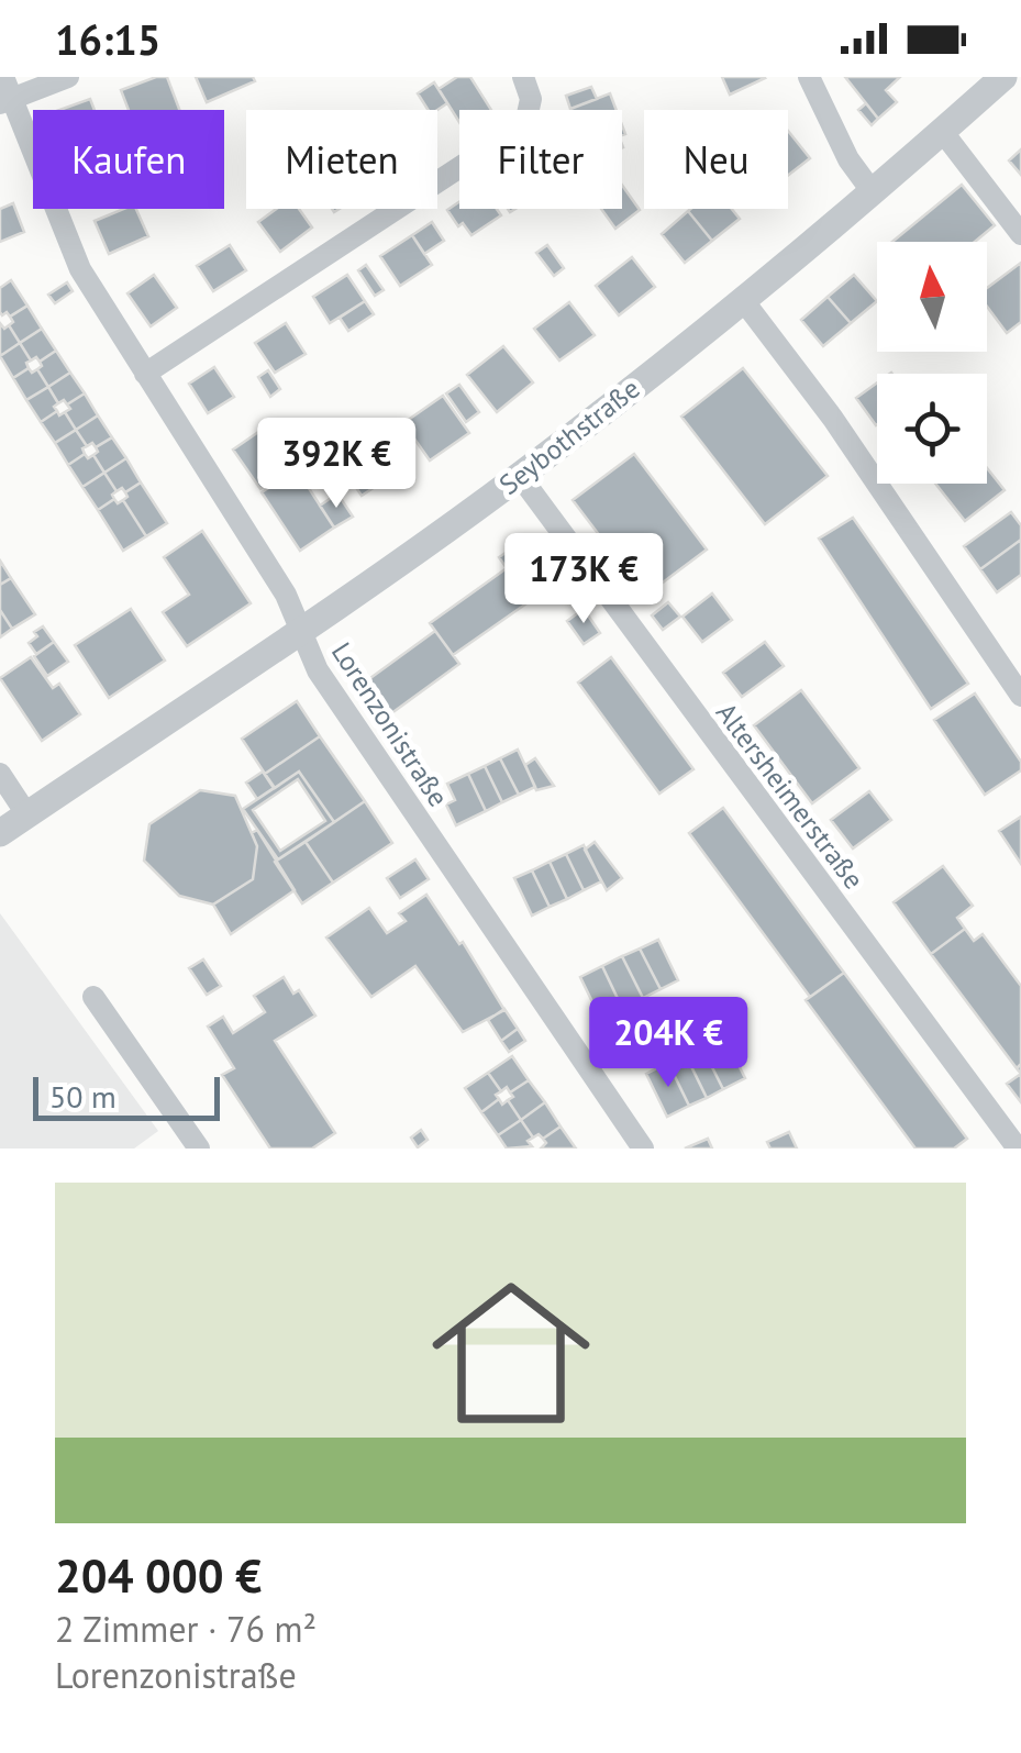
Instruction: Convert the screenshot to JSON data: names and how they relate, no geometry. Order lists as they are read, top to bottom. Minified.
{"streets":{"street":["Seybothstraße","Lorenzonistraße","Altersheimerstraße"]},"crossings":[["Seybothstraße","Lorenzonistraße"],["Seybothstraße","Altersheimerstraße"]],"scale_bar":"50 m","north":"top","page":{"status":"16:15","chip":["Kaufen","Mieten","Filter","Neu"],"price":["392K €","173K €","204K €"],"scale":"50 m","list":[{"name":"204 000 €","note":"2 Zimmer · 76 m² · Lorenzonistraße"}]}}
